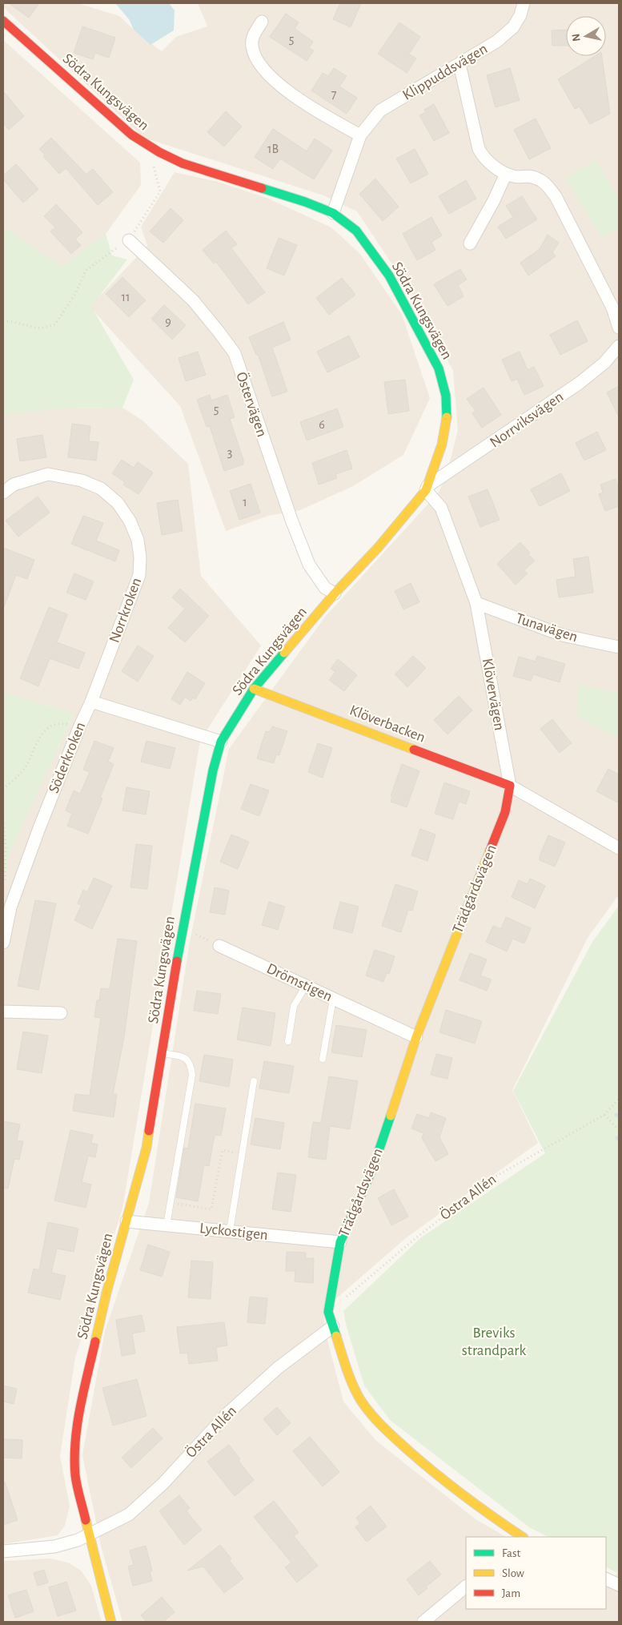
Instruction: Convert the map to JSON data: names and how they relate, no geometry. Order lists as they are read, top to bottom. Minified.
{"streets":{"street":["Klippuddsvägen","Södra Kungsvägen","Östervägen","Norrviksvägen","Norrkroken","Tunavägen","Klövervägen","Klöverbacken","Söderkroken","Trädgårdsvägen","Drömstigen","Östra Allén","Lyckostigen"]},"crossings":[["Klippuddsvägen","Södra Kungsvägen"],["Södra Kungsvägen","Östervägen"],["Södra Kungsvägen","Norrviksvägen"],["Södra Kungsvägen","Klövervägen"],["Södra Kungsvägen","Klöverbacken"],["Södra Kungsvägen","Östra Allén"],["Södra Kungsvägen","Lyckostigen"],["Norrviksvägen","Klövervägen"],["Norrkroken","Söderkroken"],["Tunavägen","Klövervägen"],["Klövervägen","Klöverbacken"],["Klövervägen","Trädgårdsvägen"],["Klöverbacken","Trädgårdsvägen"],["Trädgårdsvägen","Drömstigen"],["Trädgårdsvägen","Östra Allén"],["Trädgårdsvägen","Lyckostigen"]],"parks":["Breviks strandpark"],"house_numbers":["5","7","1B","11","9","5","6","3","1"],"legend":["Fast","Slow","Jam"],"north":"left"}
